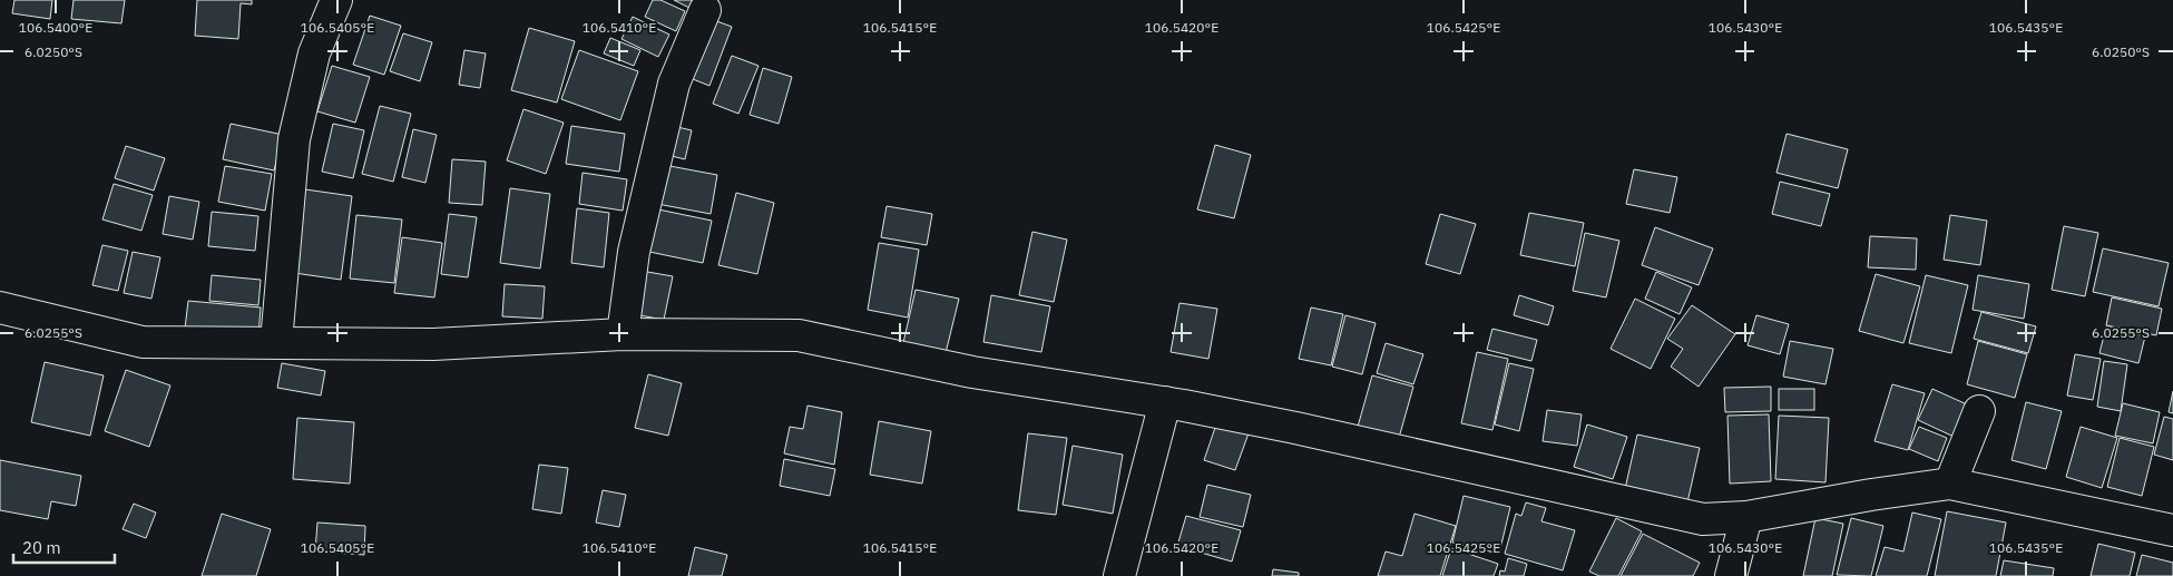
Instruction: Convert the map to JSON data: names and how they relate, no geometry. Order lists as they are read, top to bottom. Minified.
{"scale_bar":"20 m","coordinates":["106.5400°E","106.5405°E","106.5410°E","106.5415°E","106.5420°E","106.5425°E","106.5430°E","106.5435°E","6.0250°S","6.0255°S"]}
